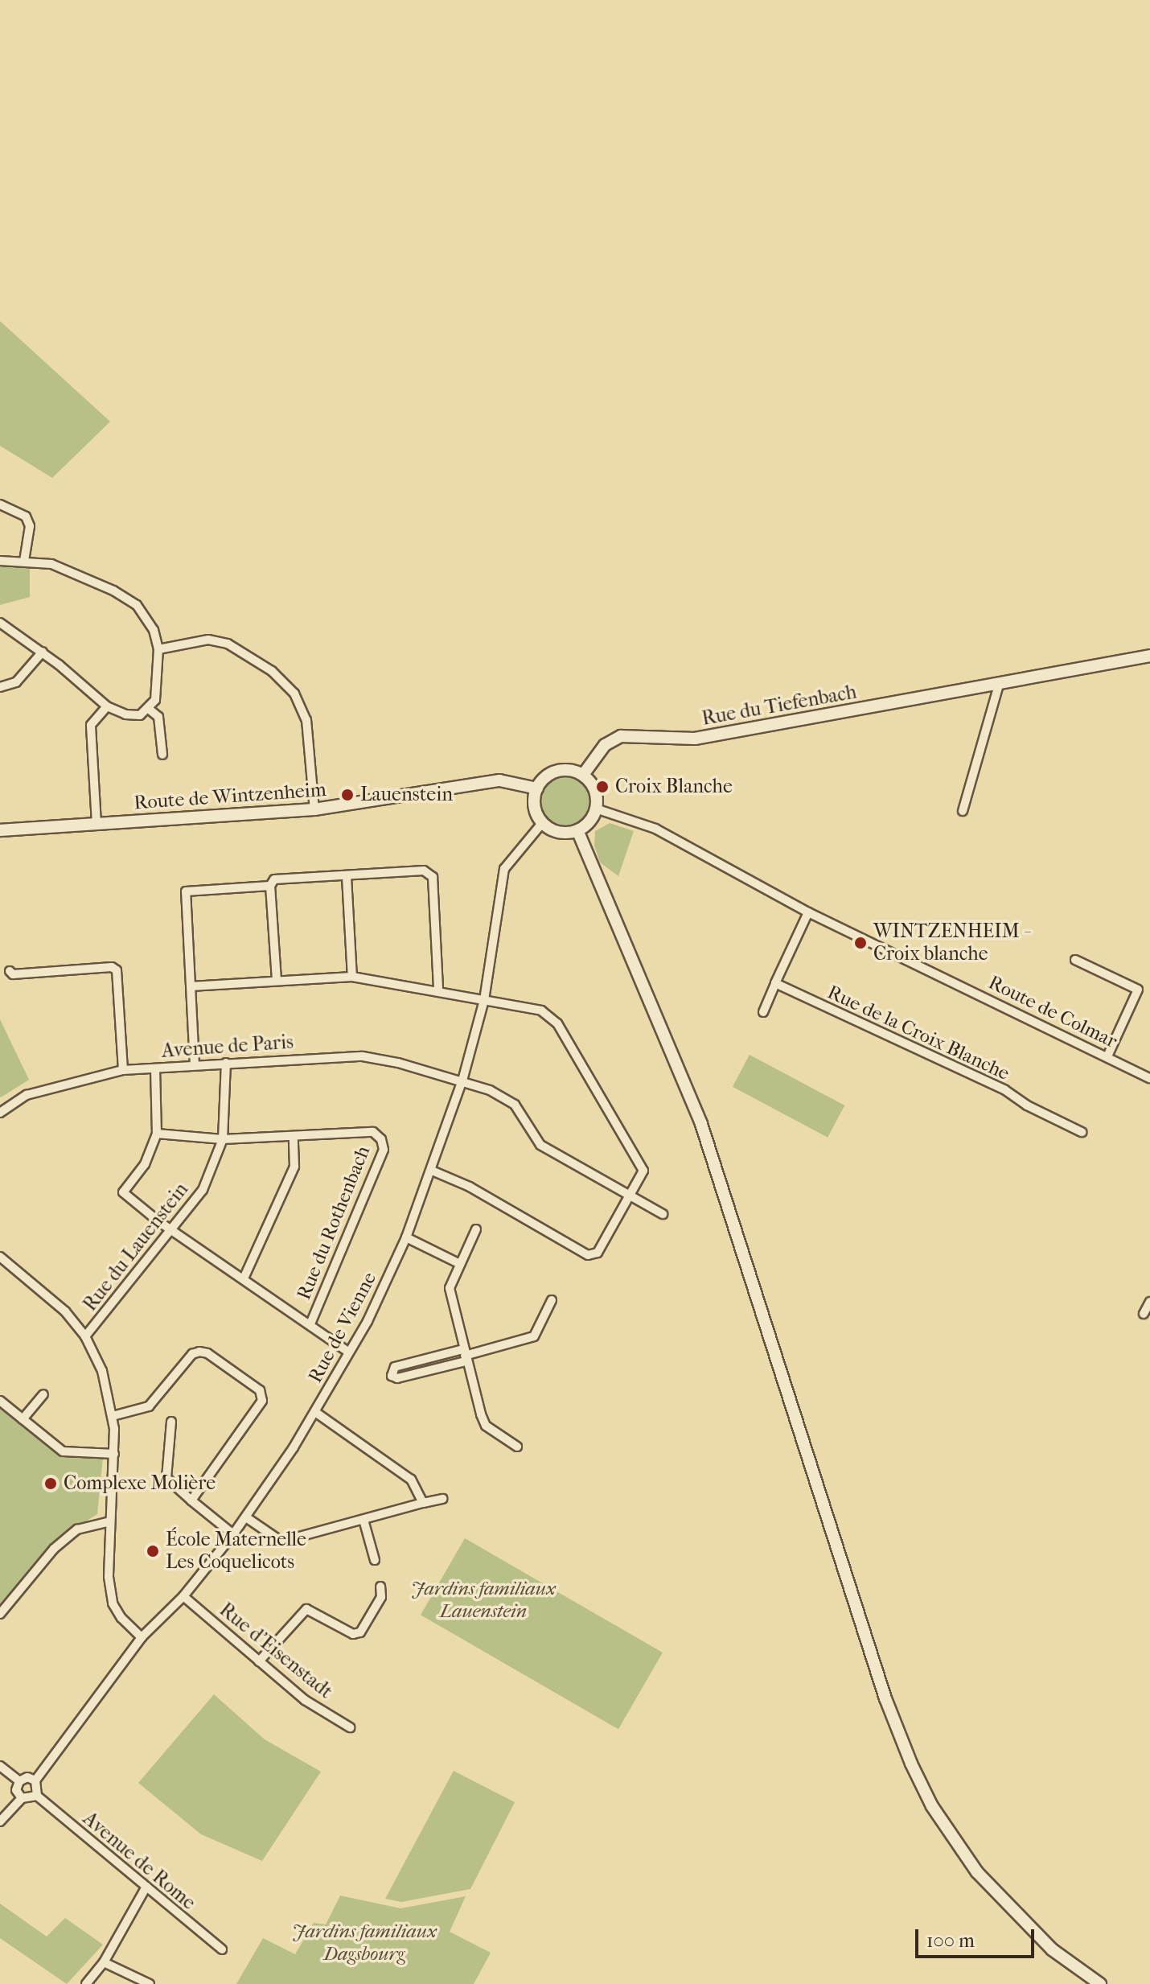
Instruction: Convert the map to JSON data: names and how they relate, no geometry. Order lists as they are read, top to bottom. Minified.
{"streets":{"main road":["Rue du Tiefenbach","Route de Wintzenheim"],"street":["Route de Colmar","Rue de la Croix Blanche","Avenue de Paris","Rue du Rothenbach","Rue du Lauenstein","Rue de Vienne","Rue d'Eisenstadt","Avenue de Rome"]},"crossings":[["Rue du Tiefenbach","Route de Wintzenheim"],["Rue du Tiefenbach","Rue de Vienne"],["Route de Wintzenheim","Rue de Vienne"],["Avenue de Paris","Rue du Lauenstein"],["Avenue de Paris","Rue de Vienne"],["Rue du Rothenbach","Rue du Lauenstein"],["Rue de Vienne","Rue d'Eisenstadt"],["Rue de Vienne","Avenue de Rome"]],"parks":["Jardins familiaux Lauenstein","Jardins familiaux Dagsbourg"],"places":["Croix Blanche","Lauenstein","WINTZENHEIM - Croix blanche","Complexe Molière","École Maternelle Les Coquelicots"],"scale_bar":"100 m"}
